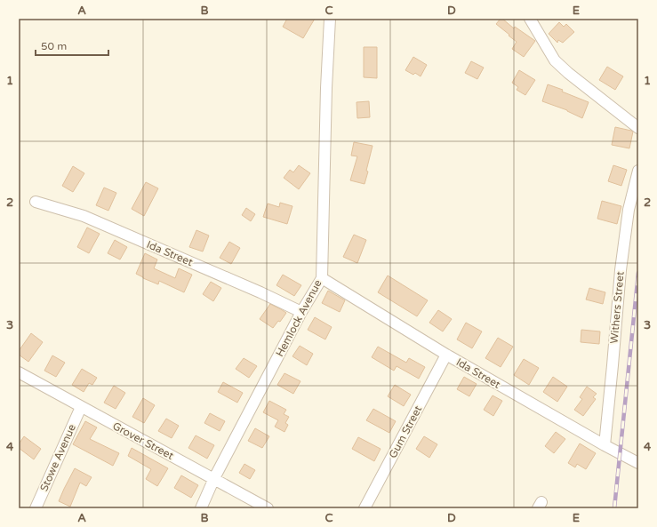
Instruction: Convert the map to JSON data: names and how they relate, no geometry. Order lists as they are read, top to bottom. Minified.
{"streets":{"street":["Ida Street","Withers Street","Hemlock Avenue","Gum Street","Grover Street","Stowe Avenue"]},"crossings":[["Ida Street","Withers Street"],["Ida Street","Hemlock Avenue"],["Ida Street","Gum Street"],["Hemlock Avenue","Grover Street"],["Grover Street","Stowe Avenue"]],"scale_bar":"50 m","grid":{"columns":["A","B","C","D","E"],"rows":["1","2","3","4"]}}
